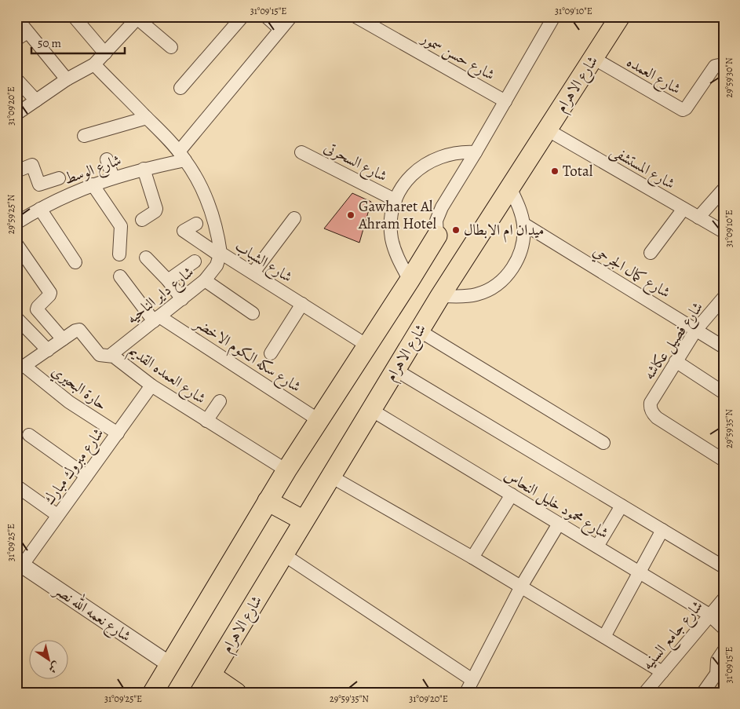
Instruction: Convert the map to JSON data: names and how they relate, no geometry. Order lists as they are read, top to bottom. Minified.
{"streets":{"main road":["شارع الاهرام"],"street":["شارع حسن سمور","شارع العمده","شارع السحرتى","شارع المستشفى","شارع الوسط","شارع الشباب","شارع كمال الجرحي","شارع داير الناحيه","شارع فصيل عكاشه","شارع سكه الكوم الاخضر","شارع العمده القديم","حارة البحيري","شارع مبروك مبارك","شارع محمود خليل النحاس","شارع نعمه الله نصر","شارع جامع السنيه"]},"crossings":[["شارع العمده","شارع الاهرام"],["شارع الاهرام","شارع المستشفى"],["شارع الاهرام","شارع محمود خليل النحاس"],["شارع الوسط","شارع الشباب"],["شارع الشباب","شارع داير الناحيه"],["شارع كمال الجرحي","شارع فصيل عكاشه"],["شارع داير الناحيه","شارع سكه الكوم الاخضر"],["شارع داير الناحيه","شارع العمده القديم"],["شارع العمده القديم","حارة البحيري"],["شارع العمده القديم","شارع مبروك مبارك"],["حارة البحيري","شارع مبروك مبارك"],["شارع مبروك مبارك","شارع نعمه الله نصر"],["شارع محمود خليل النحاس","شارع جامع السنيه"]],"places":["Total","Gawharet Al Ahram Hotel","ميدان ام الابطال"],"scale_bar":"50 m","north":"bottom right","coordinates":["31°09'15\"E","31°09'10\"E","29°59'30\"N","31°09'20\"E","29°59'25\"N","29°59'35\"N","31°09'25\"E"]}
